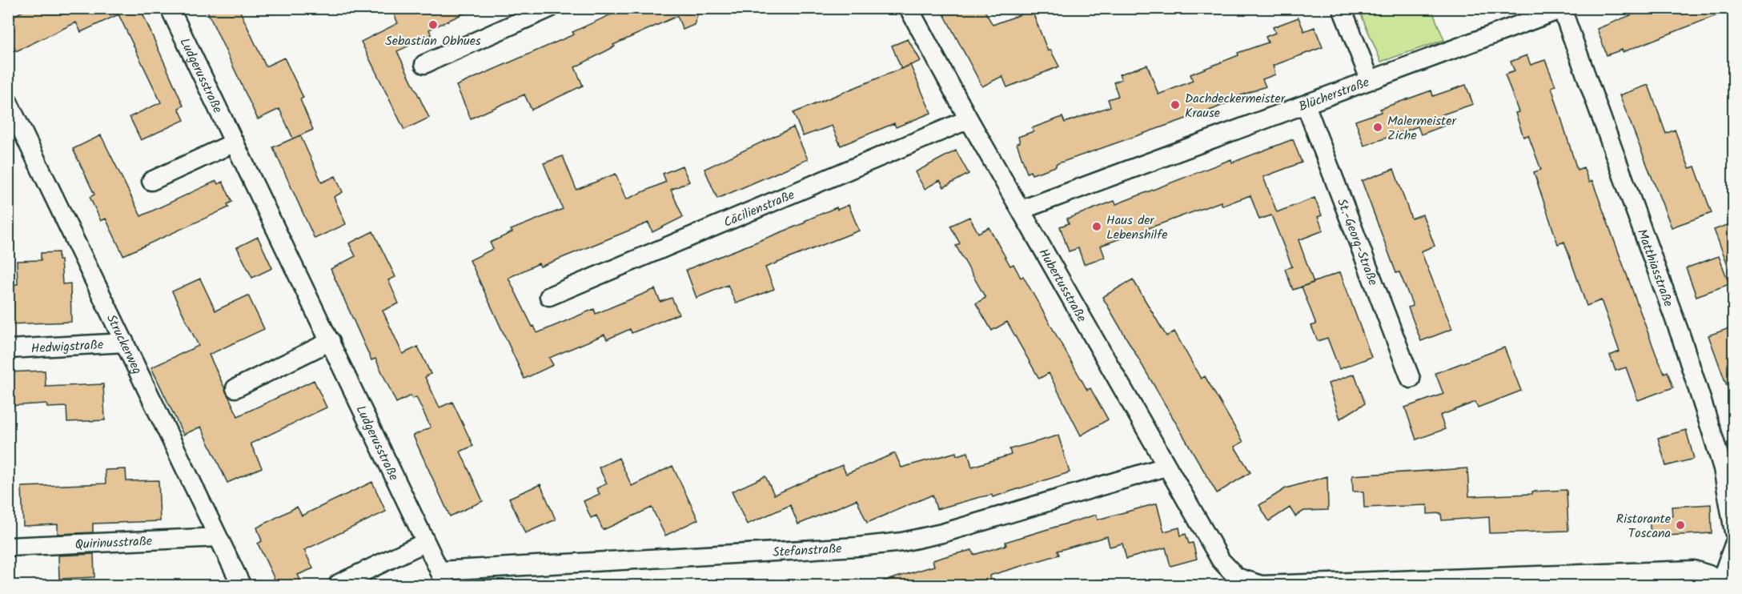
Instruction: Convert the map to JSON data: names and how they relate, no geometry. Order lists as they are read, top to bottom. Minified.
{"streets":{"street":["Ludgerusstraße","Blücherstraße","Cäcilienstraße","St.-Georg-Straße","Matthiasstraße","Hubertusstraße","Struckerweg","Hedwigstraße","Quirinusstraße","Stefanstraße"]},"crossings":[["Ludgerusstraße","Stefanstraße"],["Blücherstraße","St.-Georg-Straße"],["Blücherstraße","Matthiasstraße"],["Blücherstraße","Hubertusstraße"],["Cäcilienstraße","Hubertusstraße"],["Hubertusstraße","Stefanstraße"],["Struckerweg","Hedwigstraße"],["Struckerweg","Quirinusstraße"]],"places":["Sebastian Obhues","Dachdeckermeister Krause","Malermeister Ziche","Haus der Lebenshilfe","Ristorante Toscana"]}
